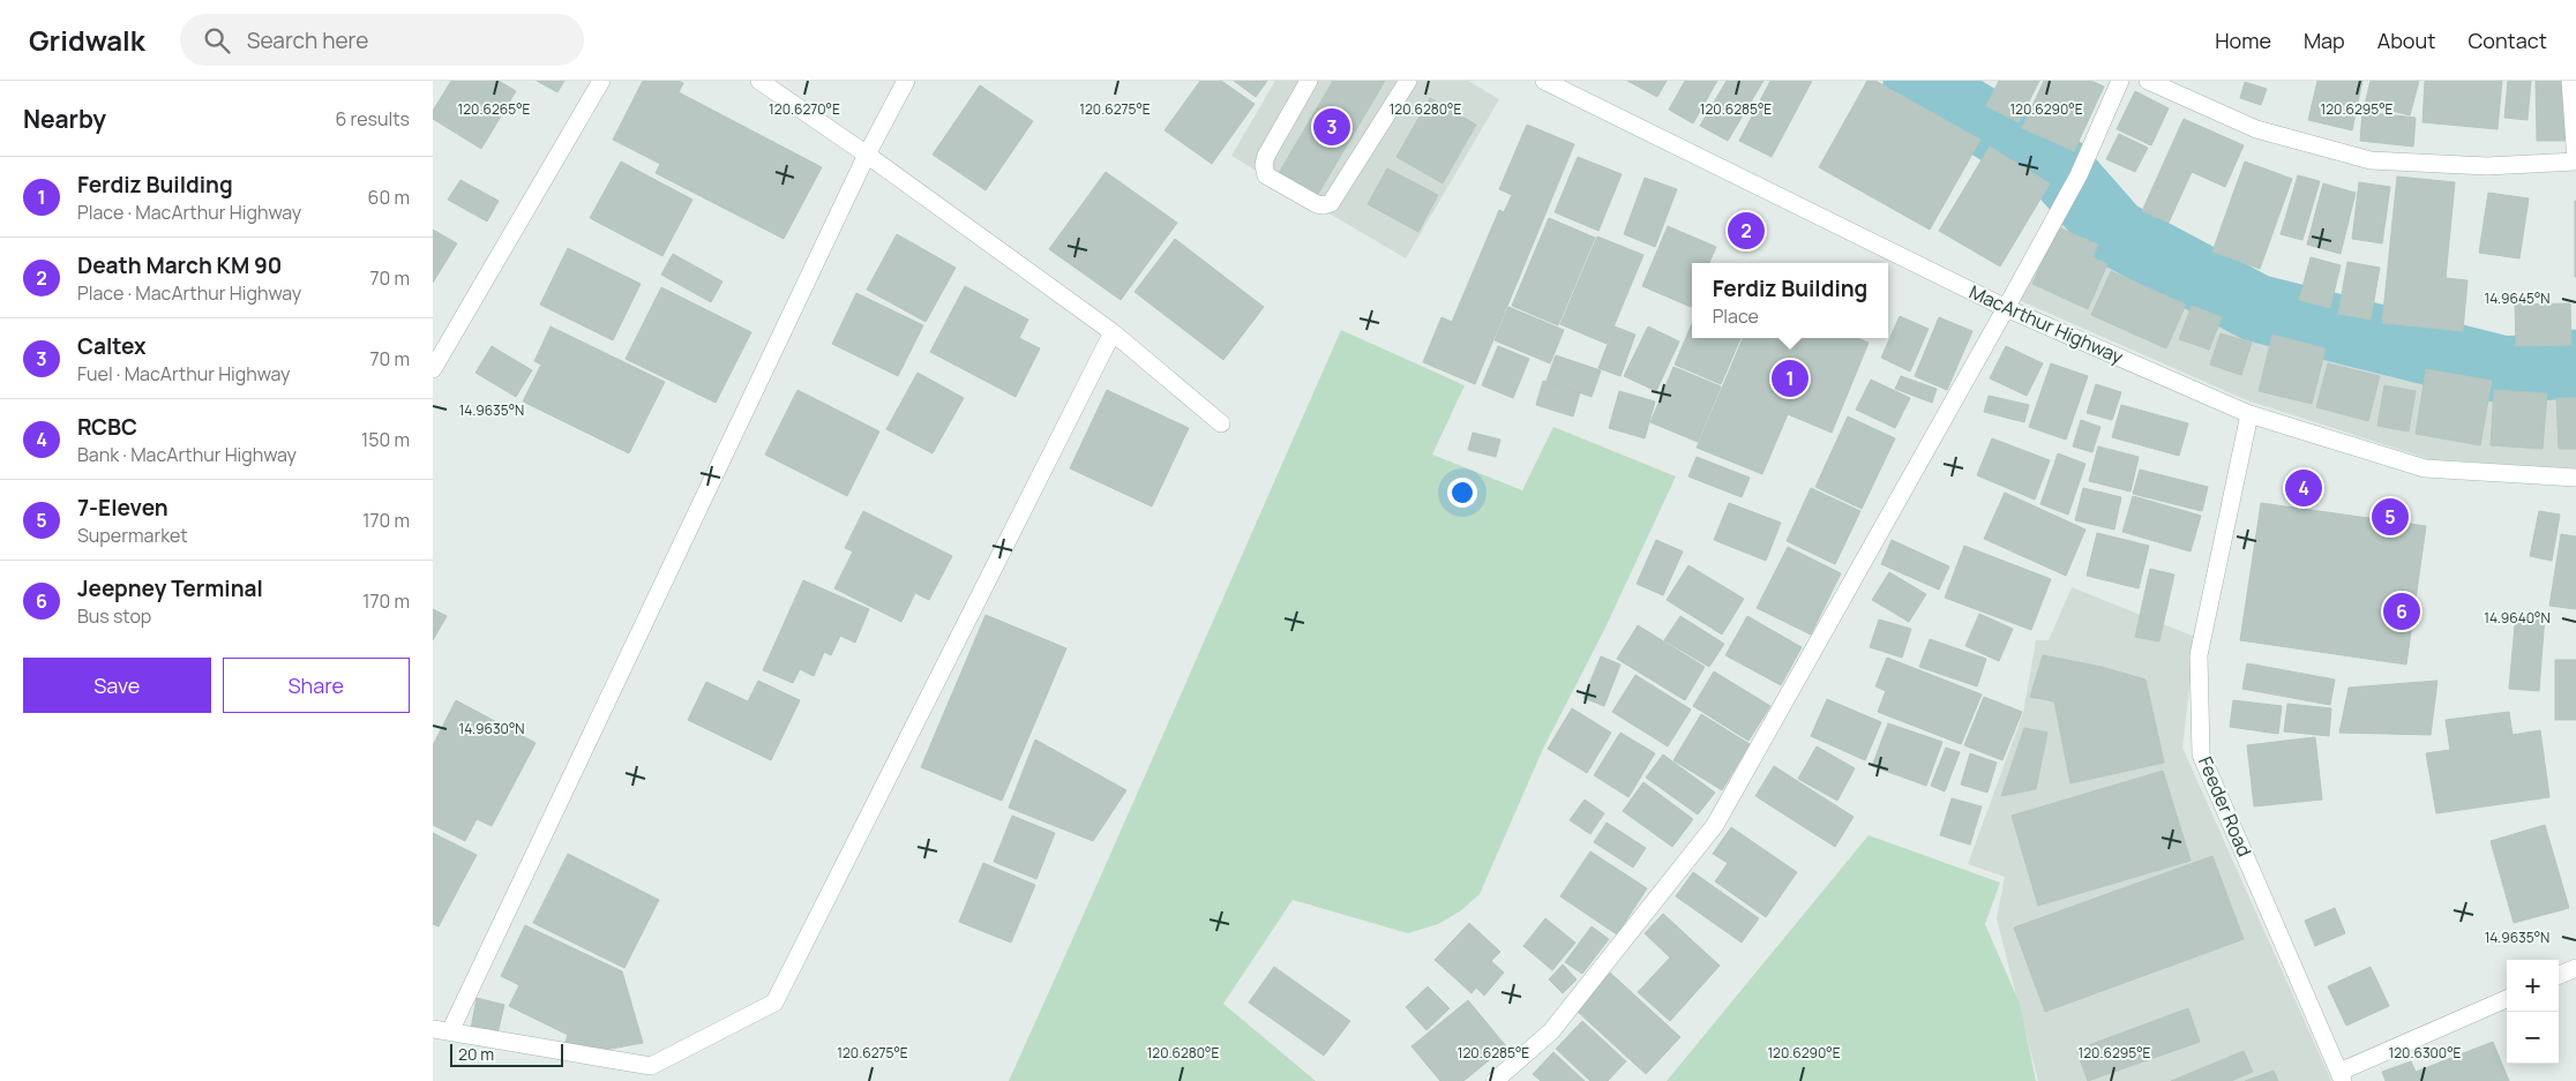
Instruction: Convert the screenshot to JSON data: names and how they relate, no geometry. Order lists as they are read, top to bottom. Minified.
{"streets":{"street":["MacArthur Highway","Feeder Road"]},"crossings":[["MacArthur Highway","Feeder Road"]],"scale_bar":"20 m","page":{"header":"Gridwalk","search":"Search here","nav":["Home","Map","About","Contact"],"heading":["Nearby","6 results"],"pins":["3","2","1","4","5","6"],"list":[{"mark":"1","name":"Ferdiz Building","note":"Place · MacArthur Highway","value":"60 m"},{"mark":"2","name":"Death March KM 90","note":"Place · MacArthur Highway","value":"70 m"},{"mark":"3","name":"Caltex","note":"Fuel · MacArthur Highway","value":"70 m"},{"mark":"4","name":"RCBC","note":"Bank · MacArthur Highway","value":"150 m"},{"mark":"5","name":"7-Eleven","note":"Supermarket","value":"170 m"},{"mark":"6","name":"Jeepney Terminal","note":"Bus stop","value":"170 m"}],"popup":["Ferdiz Building","Place"],"buttons":["Save","Share"],"map_buttons":["+","−"],"scale":"20 m"},"coordinates":["120.6265°E","120.6270°E","120.6275°E","120.6280°E","120.6285°E","120.6290°E","120.6295°E","14.9645°N","14.9635°N","14.9640°N","14.9630°N","120.6300°E"]}
